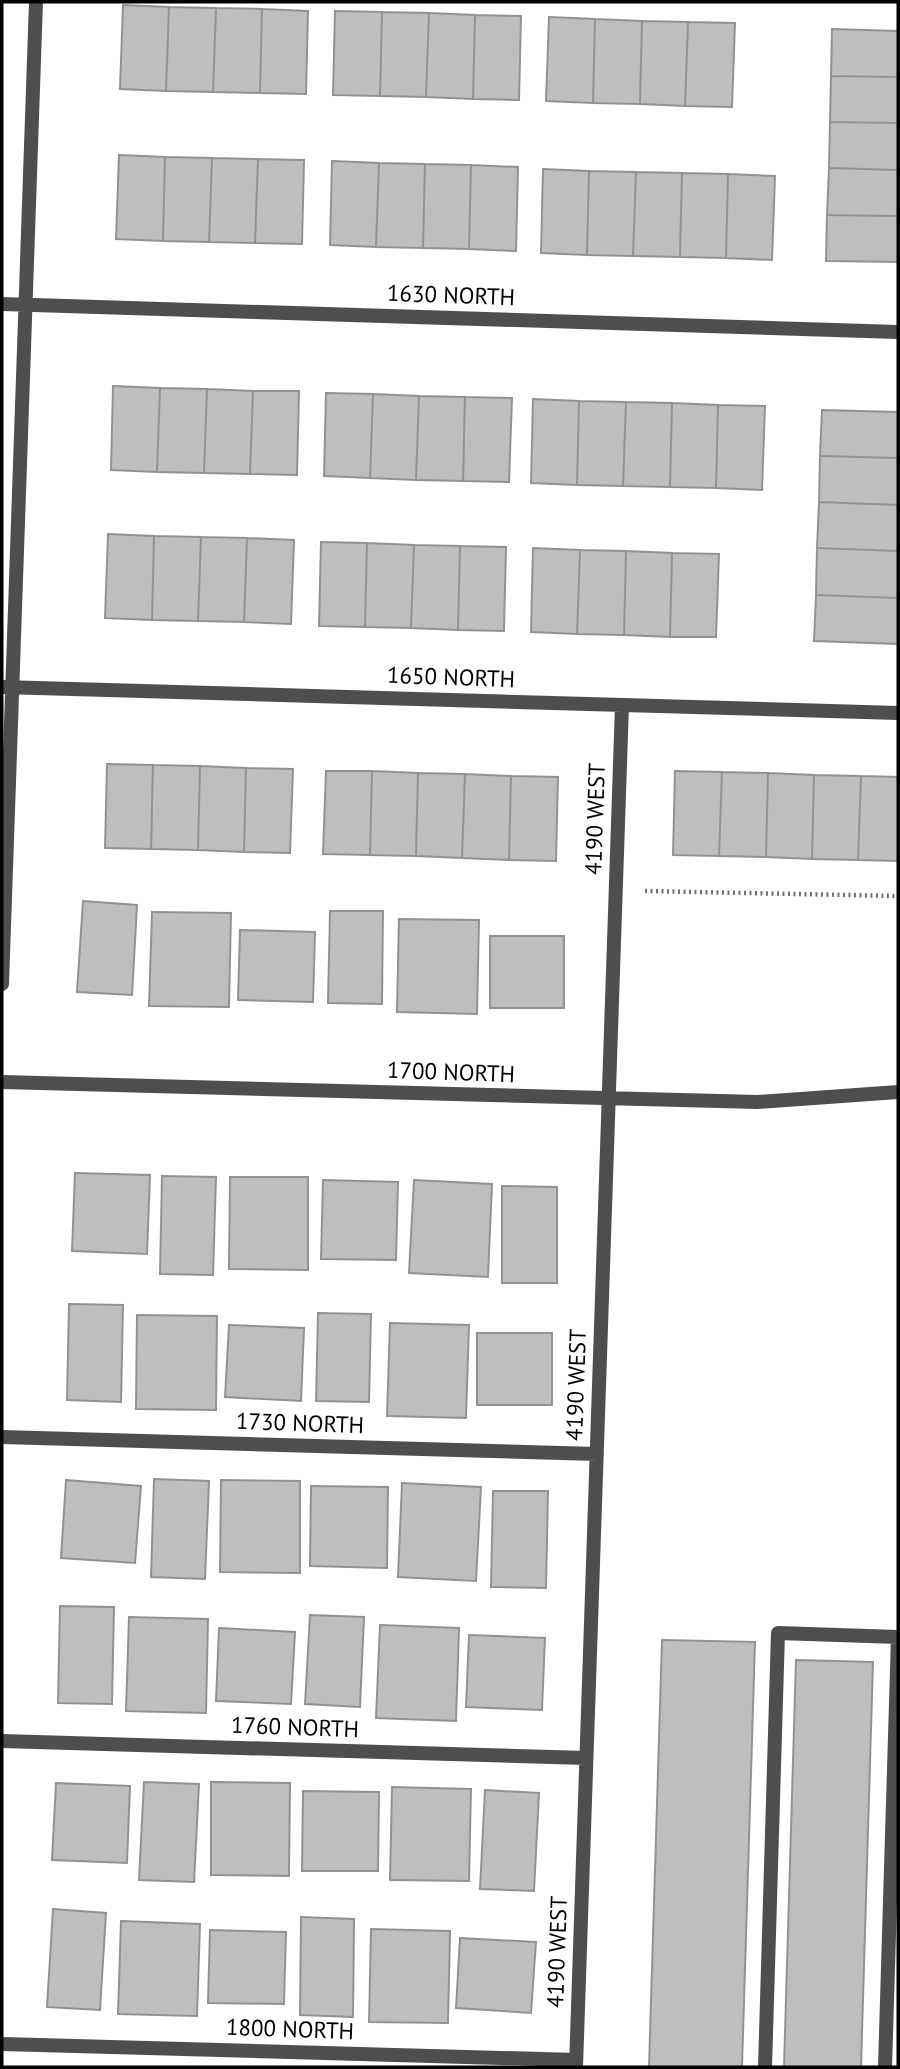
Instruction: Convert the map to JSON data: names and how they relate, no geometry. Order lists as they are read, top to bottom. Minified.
{"streets":{"street":["1630 NORTH","1650 NORTH","4190 WEST","1700 NORTH","1730 NORTH","1760 NORTH","1800 NORTH"]},"crossings":[["1650 NORTH","4190 WEST"],["4190 WEST","1700 NORTH"],["4190 WEST","1730 NORTH"],["4190 WEST","1760 NORTH"],["4190 WEST","1800 NORTH"]]}
